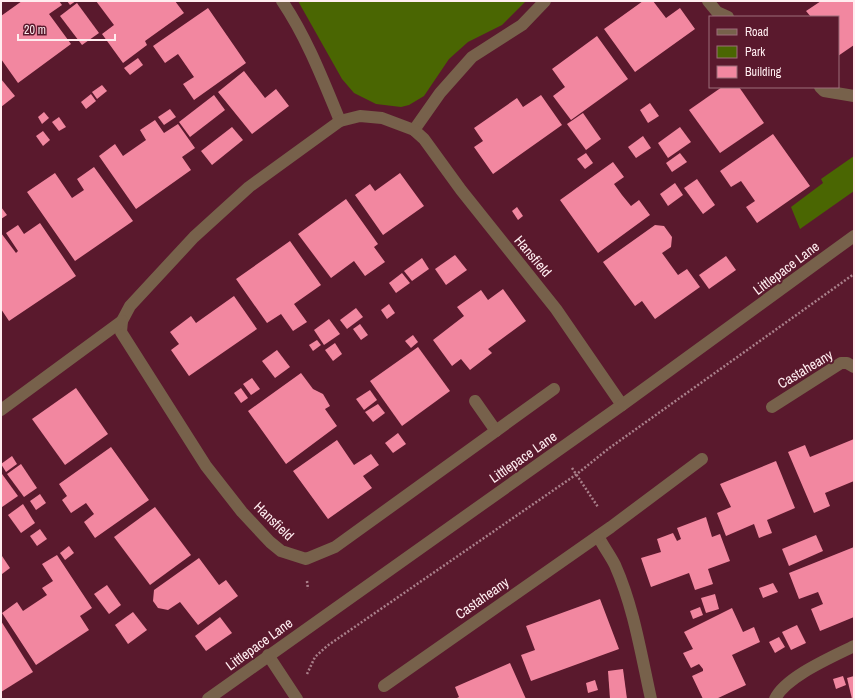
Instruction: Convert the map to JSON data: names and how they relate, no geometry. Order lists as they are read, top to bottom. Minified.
{"streets":{"street":["Hansfield","Littlepace Lane","Castaheany"]},"crossings":[["Hansfield","Littlepace Lane"]],"legend":["Road","Park","Building"],"scale_bar":"20 m"}
